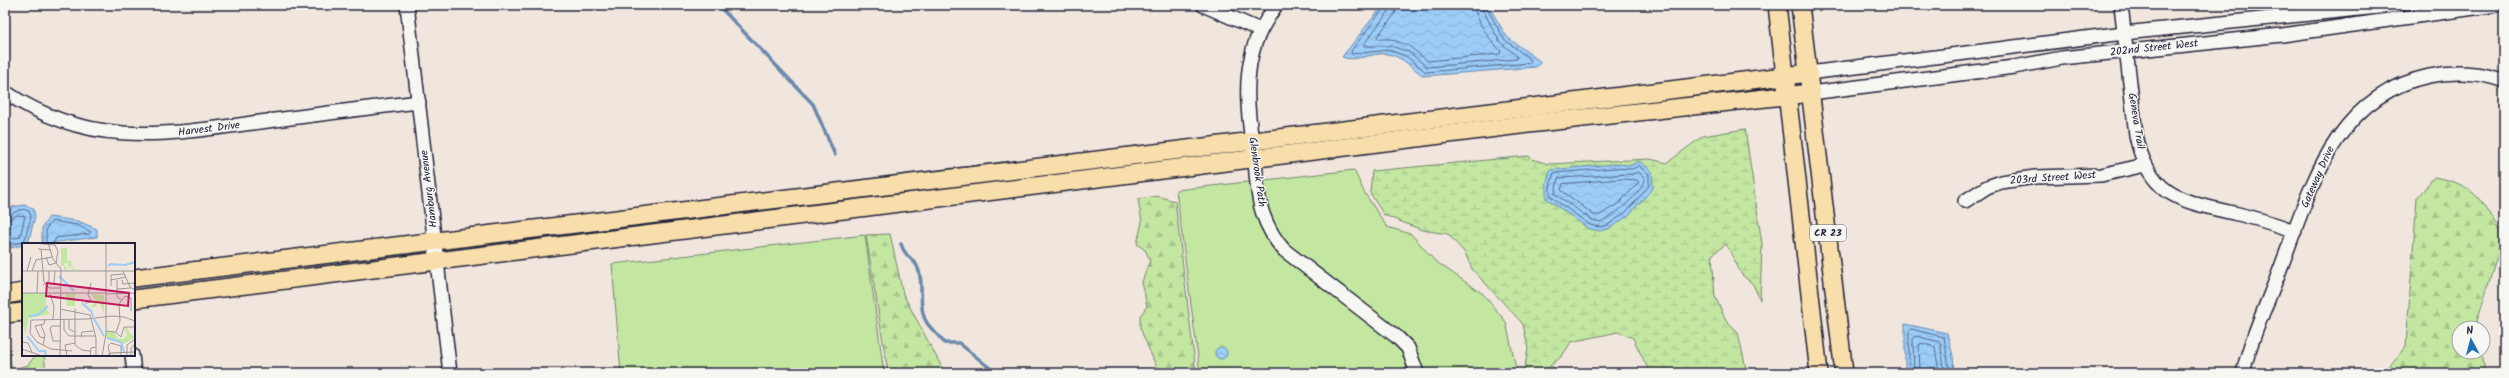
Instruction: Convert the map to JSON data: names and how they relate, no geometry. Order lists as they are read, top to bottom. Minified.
{"streets":{"main road":["CR 23"],"street":["202nd Street West","Geneva Trail","Harvest Drive","Glenbrook Path","Gateway Drive","203rd Street West","Hamburg Avenue"]},"crossings":[["202nd Street West","Geneva Trail"],["202nd Street West","CR 23"],["Geneva Trail","Gateway Drive"],["Geneva Trail","203rd Street West"],["Harvest Drive","Hamburg Avenue"]],"north":"top"}
